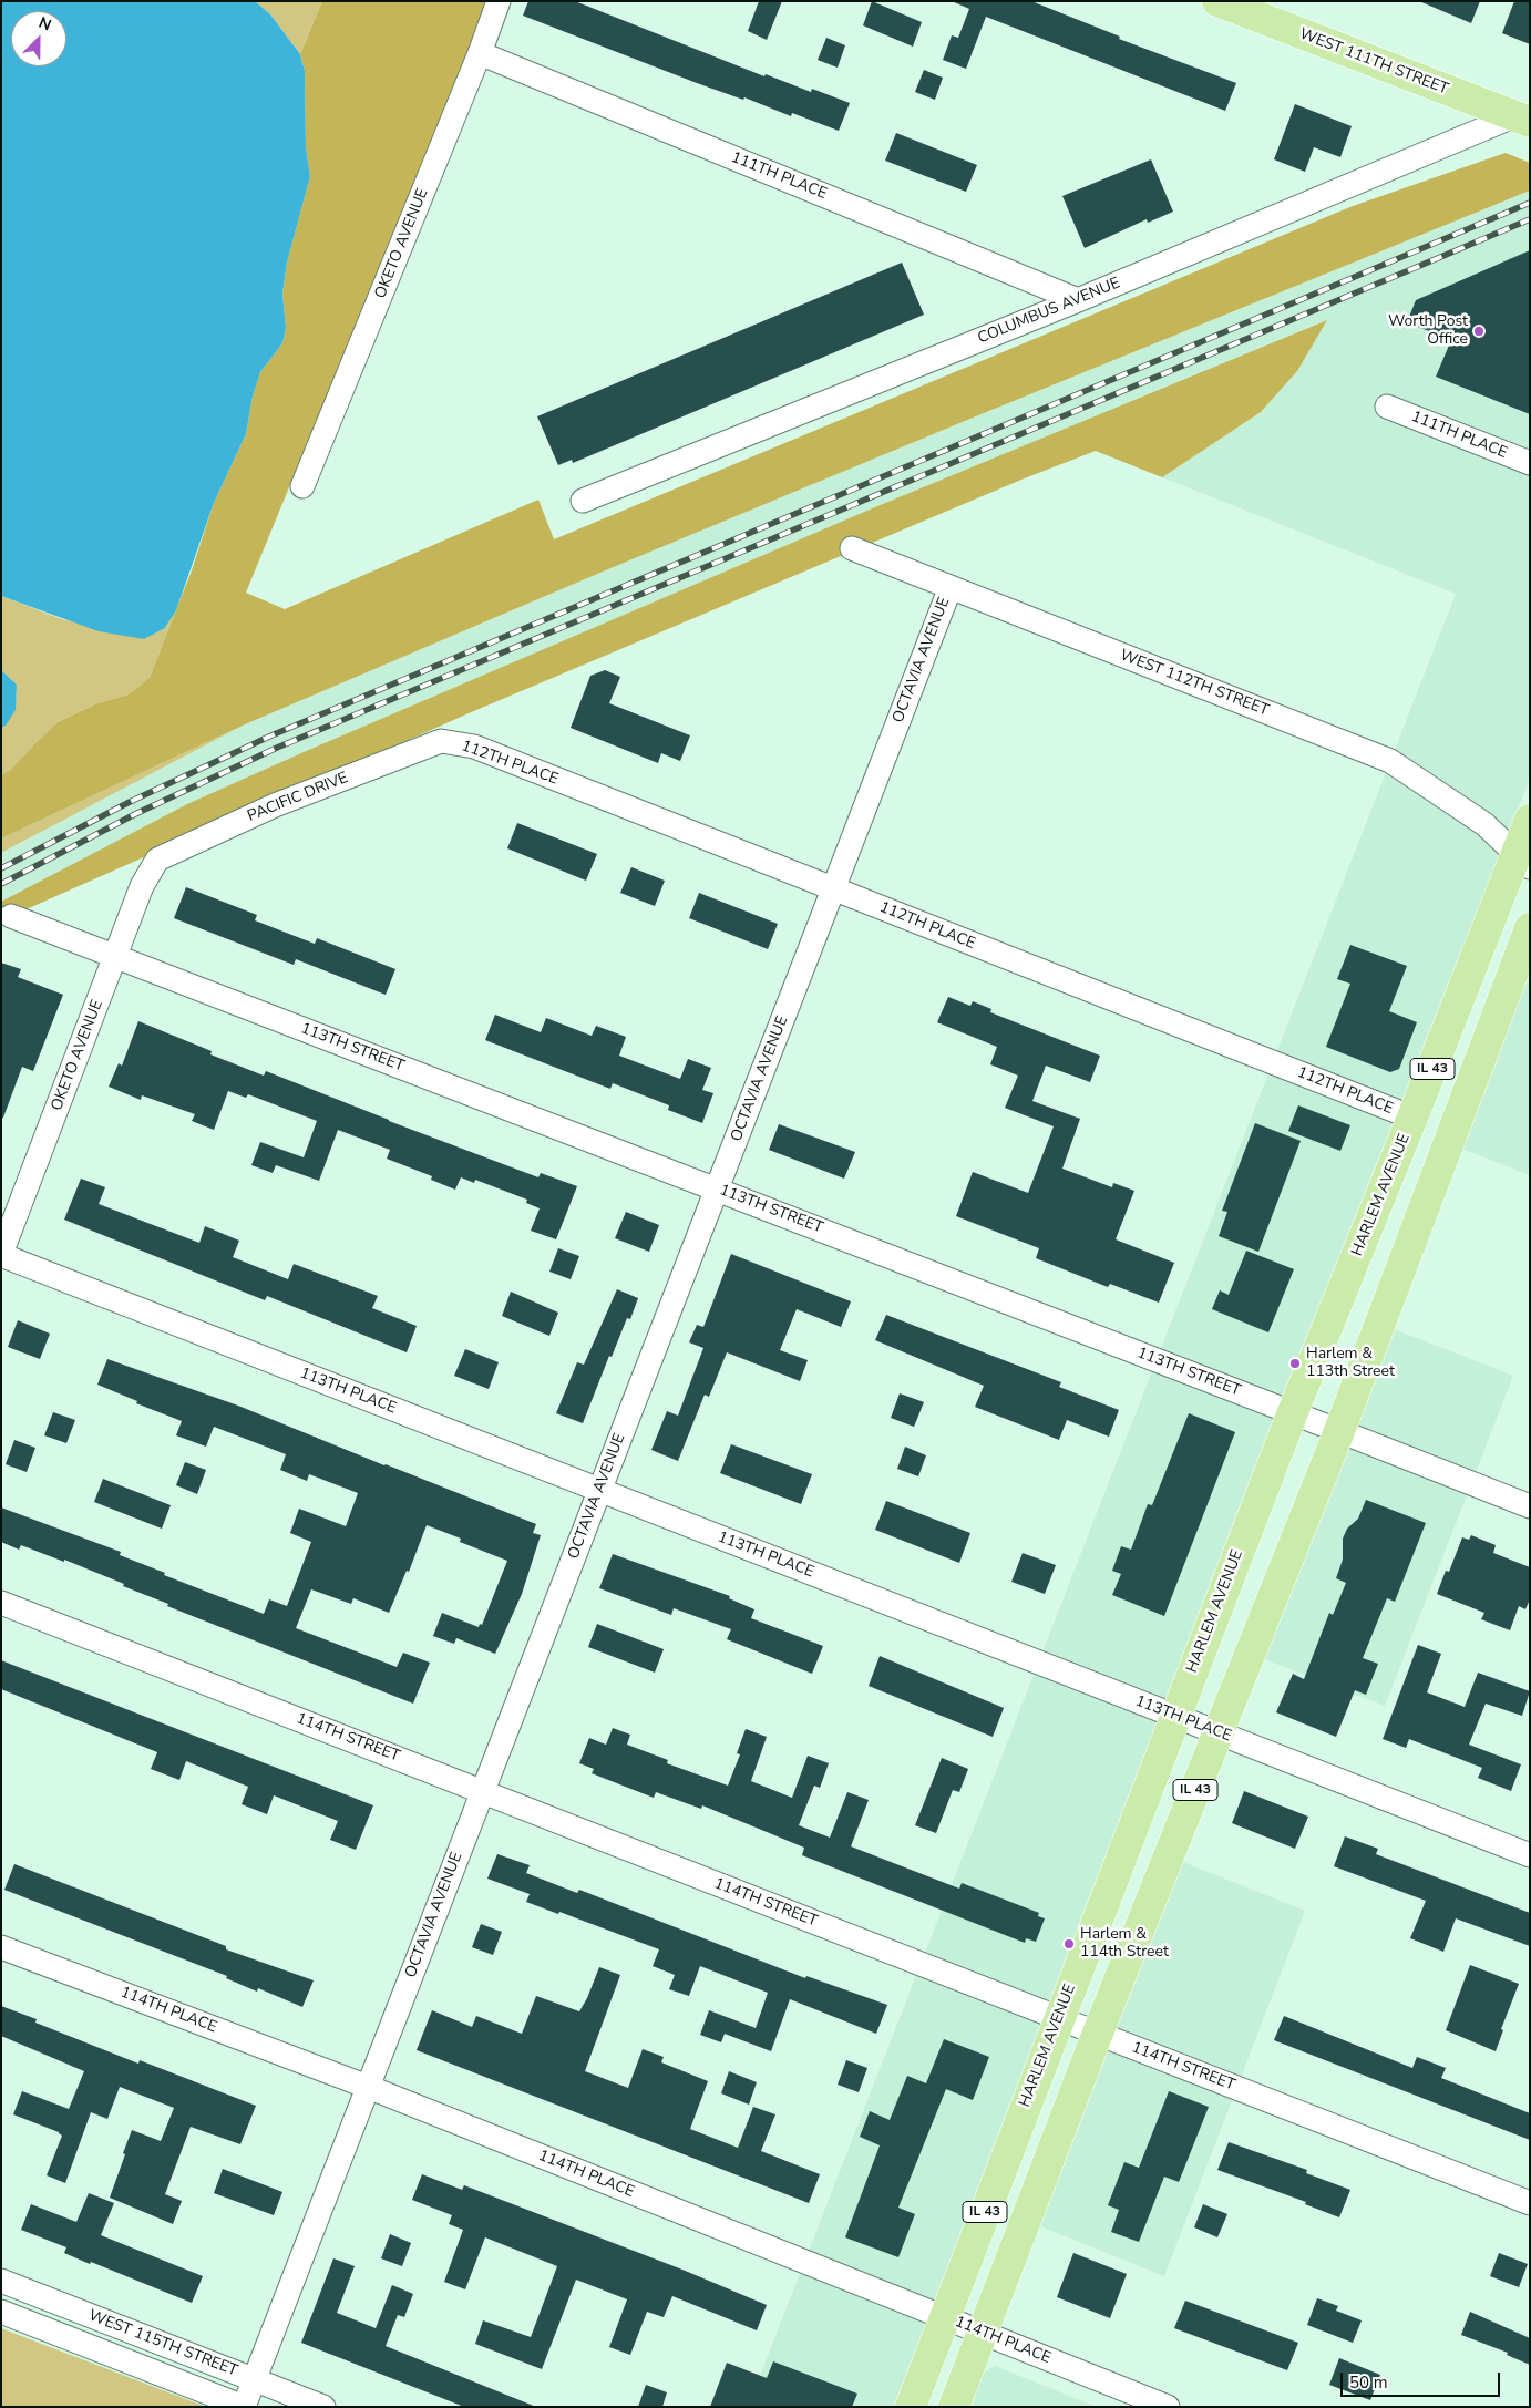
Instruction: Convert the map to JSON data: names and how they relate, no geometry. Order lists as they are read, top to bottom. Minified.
{"streets":{"main road":["WEST 111TH STREET","IL 43","HARLEM AVENUE"],"street":["111TH PLACE","OKETO AVENUE","COLUMBUS AVENUE","OCTAVIA AVENUE","WEST 112TH STREET","112TH PLACE","PACIFIC DRIVE","113TH STREET","113TH PLACE","114TH STREET","114TH PLACE","WEST 115TH STREET"]},"crossings":[["WEST 111TH STREET","COLUMBUS AVENUE"],["111TH PLACE","OKETO AVENUE"],["111TH PLACE","COLUMBUS AVENUE"],["OKETO AVENUE","PACIFIC DRIVE"],["OKETO AVENUE","113TH STREET"],["OKETO AVENUE","113TH PLACE"],["OCTAVIA AVENUE","WEST 112TH STREET"],["OCTAVIA AVENUE","112TH PLACE"],["OCTAVIA AVENUE","113TH STREET"],["OCTAVIA AVENUE","113TH PLACE"],["OCTAVIA AVENUE","114TH STREET"],["OCTAVIA AVENUE","114TH PLACE"],["OCTAVIA AVENUE","WEST 115TH STREET"],["WEST 112TH STREET","HARLEM AVENUE"],["112TH PLACE","PACIFIC DRIVE"],["112TH PLACE","HARLEM AVENUE"],["113TH STREET","IL 43"],["113TH STREET","HARLEM AVENUE"],["IL 43","113TH PLACE"],["IL 43","114TH STREET"],["IL 43","114TH PLACE"],["HARLEM AVENUE","113TH PLACE"],["HARLEM AVENUE","114TH STREET"],["HARLEM AVENUE","114TH PLACE"]],"places":["Worth Post Office","Harlem & 113th Street","Harlem & 114th Street"],"scale_bar":"50 m","north":"top right"}
